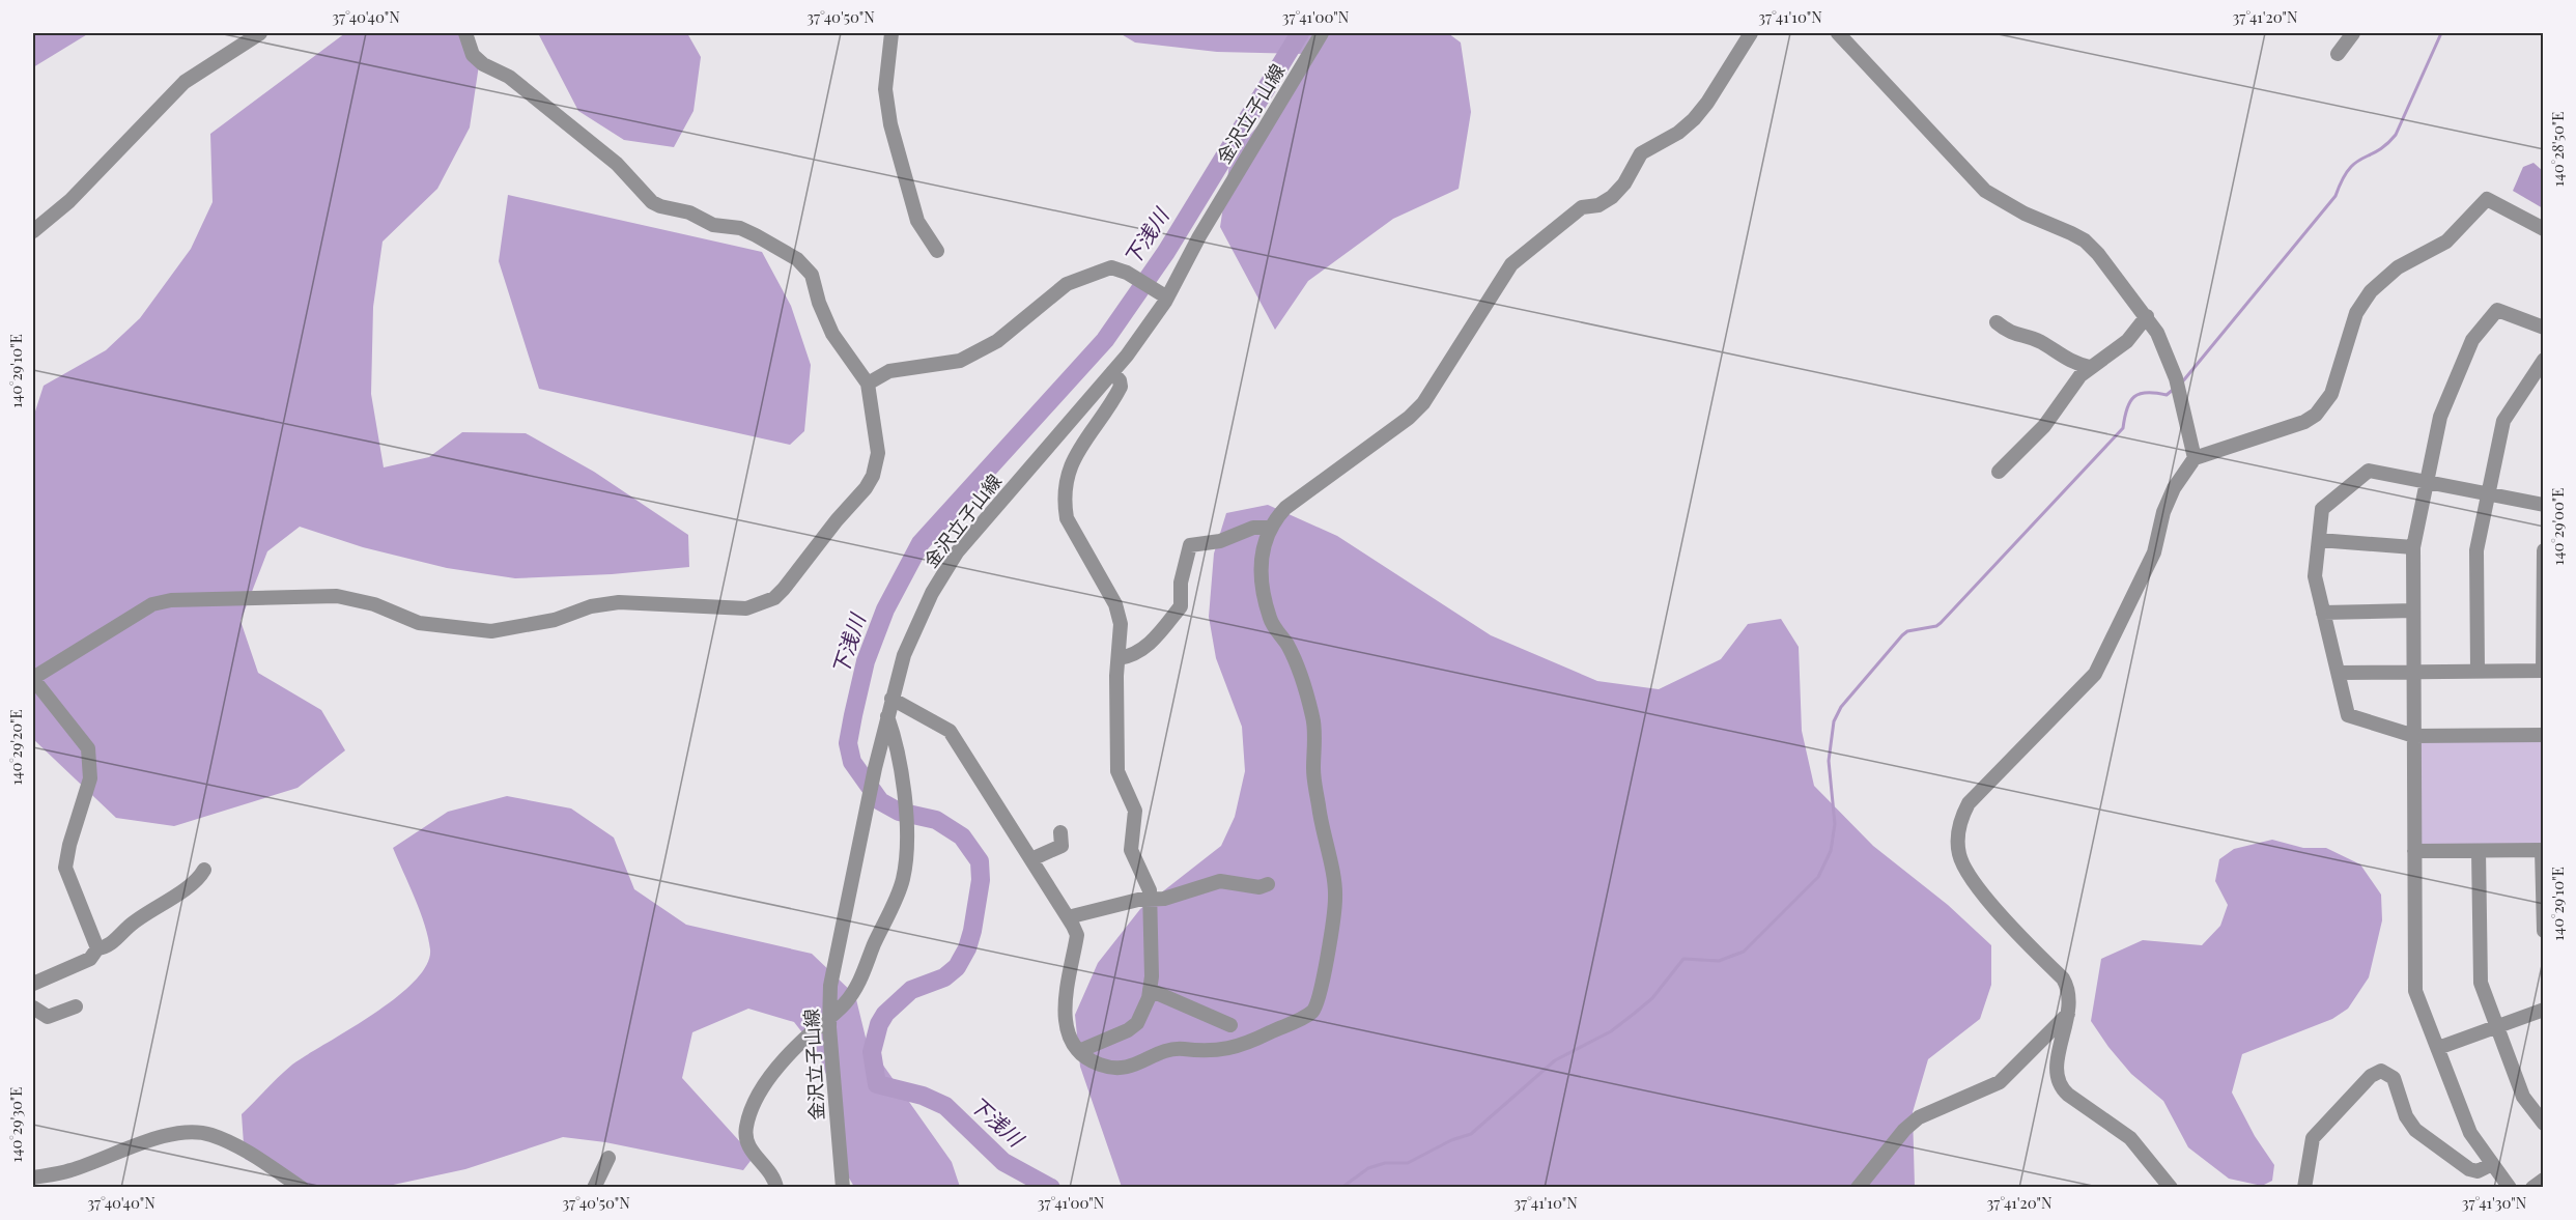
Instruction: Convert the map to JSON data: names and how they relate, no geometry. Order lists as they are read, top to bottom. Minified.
{"streets":{"street":["金沢立子山線"]},"water":["下浅川"],"coordinates":["37°40'40\"N","37°40'50\"N","37°41'00\"N","37°41'10\"N","37°41'20\"N","140°28'50\"E","140°29'10\"E","140°29'00\"E","140°29'20\"E","140°29'30\"E","37°41'30\"N"]}
